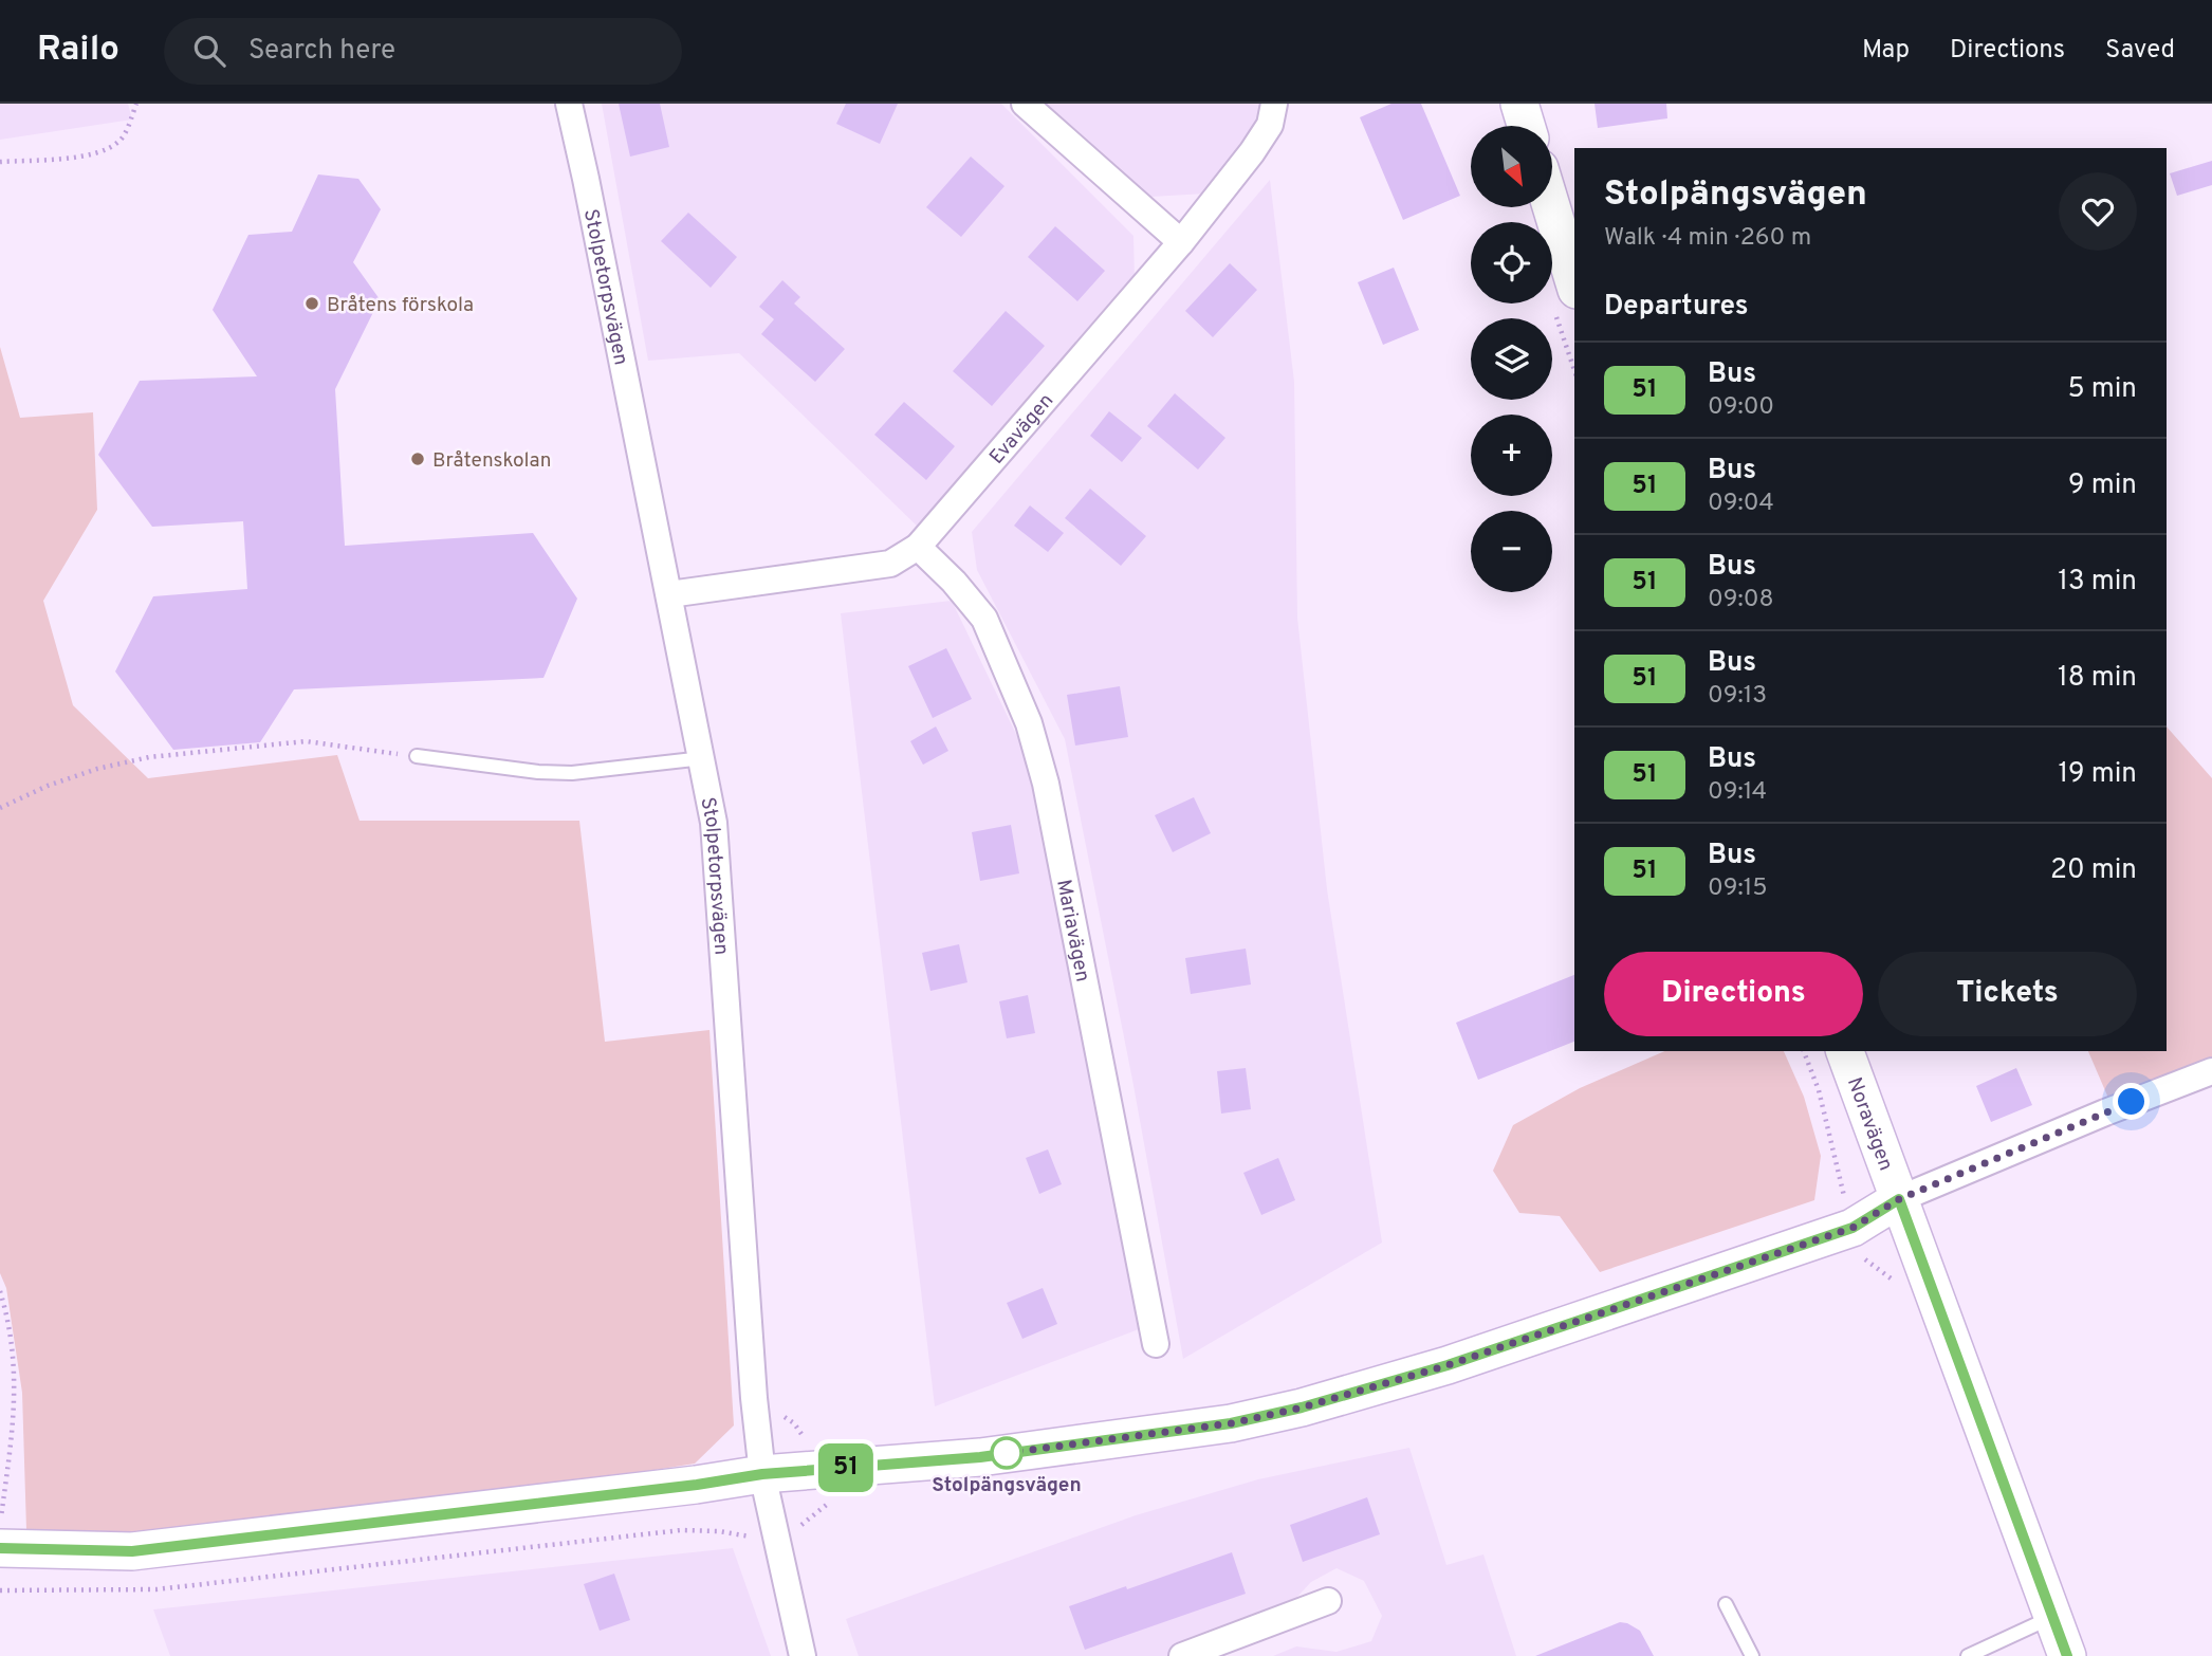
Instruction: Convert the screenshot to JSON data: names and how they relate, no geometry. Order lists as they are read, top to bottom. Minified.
{"streets":{"main road":["Noravägen"],"street":["Stolpetorpsvägen","Evavägen","Mariavägen"]},"crossings":[["Stolpetorpsvägen","Evavägen"],["Evavägen","Mariavägen"]],"places":["Bråtens förskola","Bråtenskolan","Stolpängsvägen"],"lines":["bus line 51"],"north":"bottom right","page":{"header":"Railo","search":"Search here","nav":["Map","Directions","Saved"],"on_map":"51","map_buttons":["+","−"],"heading":[["Stolpängsvägen","Walk · 4 min · 260 m"],"Departures"],"list":[{"mark":"51","name":"Bus","note":"09:00","value":"5 min"},{"mark":"51","name":"Bus","note":"09:04","value":"9 min"},{"mark":"51","name":"Bus","note":"09:08","value":"13 min"},{"mark":"51","name":"Bus","note":"09:13","value":"18 min"},{"mark":"51","name":"Bus","note":"09:14","value":"19 min"},{"mark":"51","name":"Bus","note":"09:15","value":"20 min"}],"buttons":["Directions","Tickets"]}}
